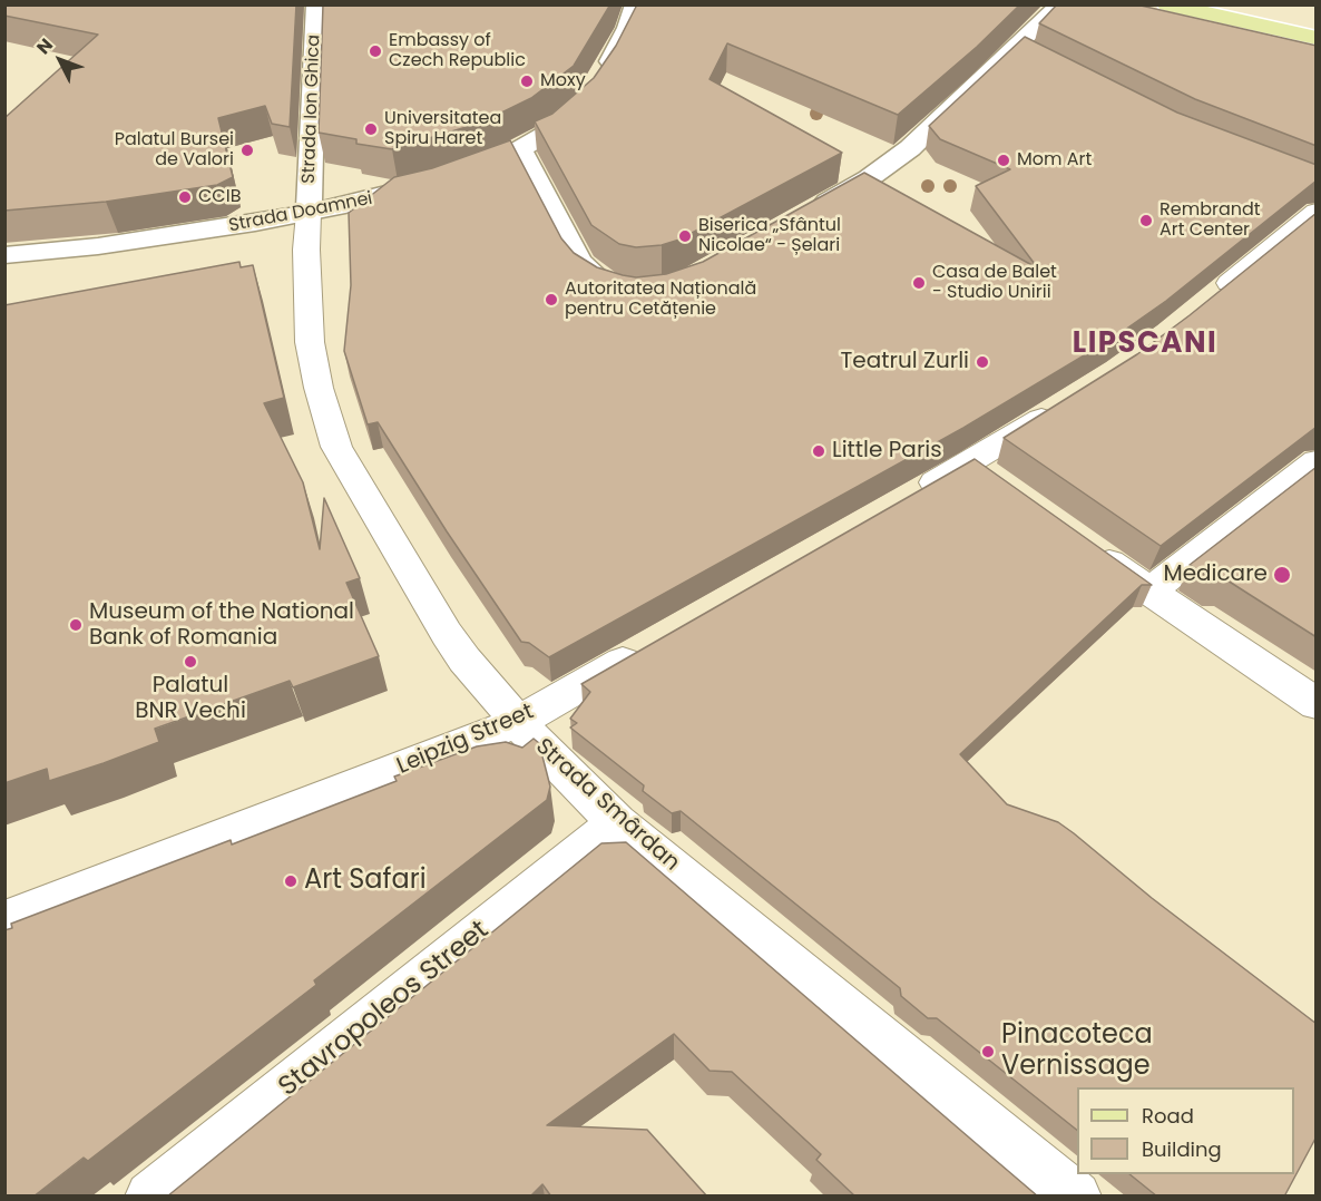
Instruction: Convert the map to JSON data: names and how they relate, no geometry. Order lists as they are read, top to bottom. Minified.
{"streets":{"street":["Strada Ion Ghica","Strada Doamnei","Leipzig Street","Strada Smârdan","Stavropoleos Street"]},"crossings":[["Strada Ion Ghica","Strada Doamnei"],["Strada Ion Ghica","Strada Smârdan"],["Strada Doamnei","Strada Smârdan"],["Leipzig Street","Strada Smârdan"],["Strada Smârdan","Stavropoleos Street"]],"districts":["LIPSCANI"],"places":["Embassy of Czech Republic","Moxy","Universitatea Spiru Haret","Palatul Bursei de Valori","Mom Art","CCIB","Rembrandt Art Center","Biserica „Sfântul Nicolae“ - Șelari","Casa de Balet - Studio Unirii","Autoritatea Națională pentru Cetățenie","Teatrul Zurli","Little Paris","Medicare","Museum of the National Bank of Romania","Palatul BNR Vechi","Art Safari","Pinacoteca Vernissage"],"legend":["Road","Building"],"north":"top left"}
